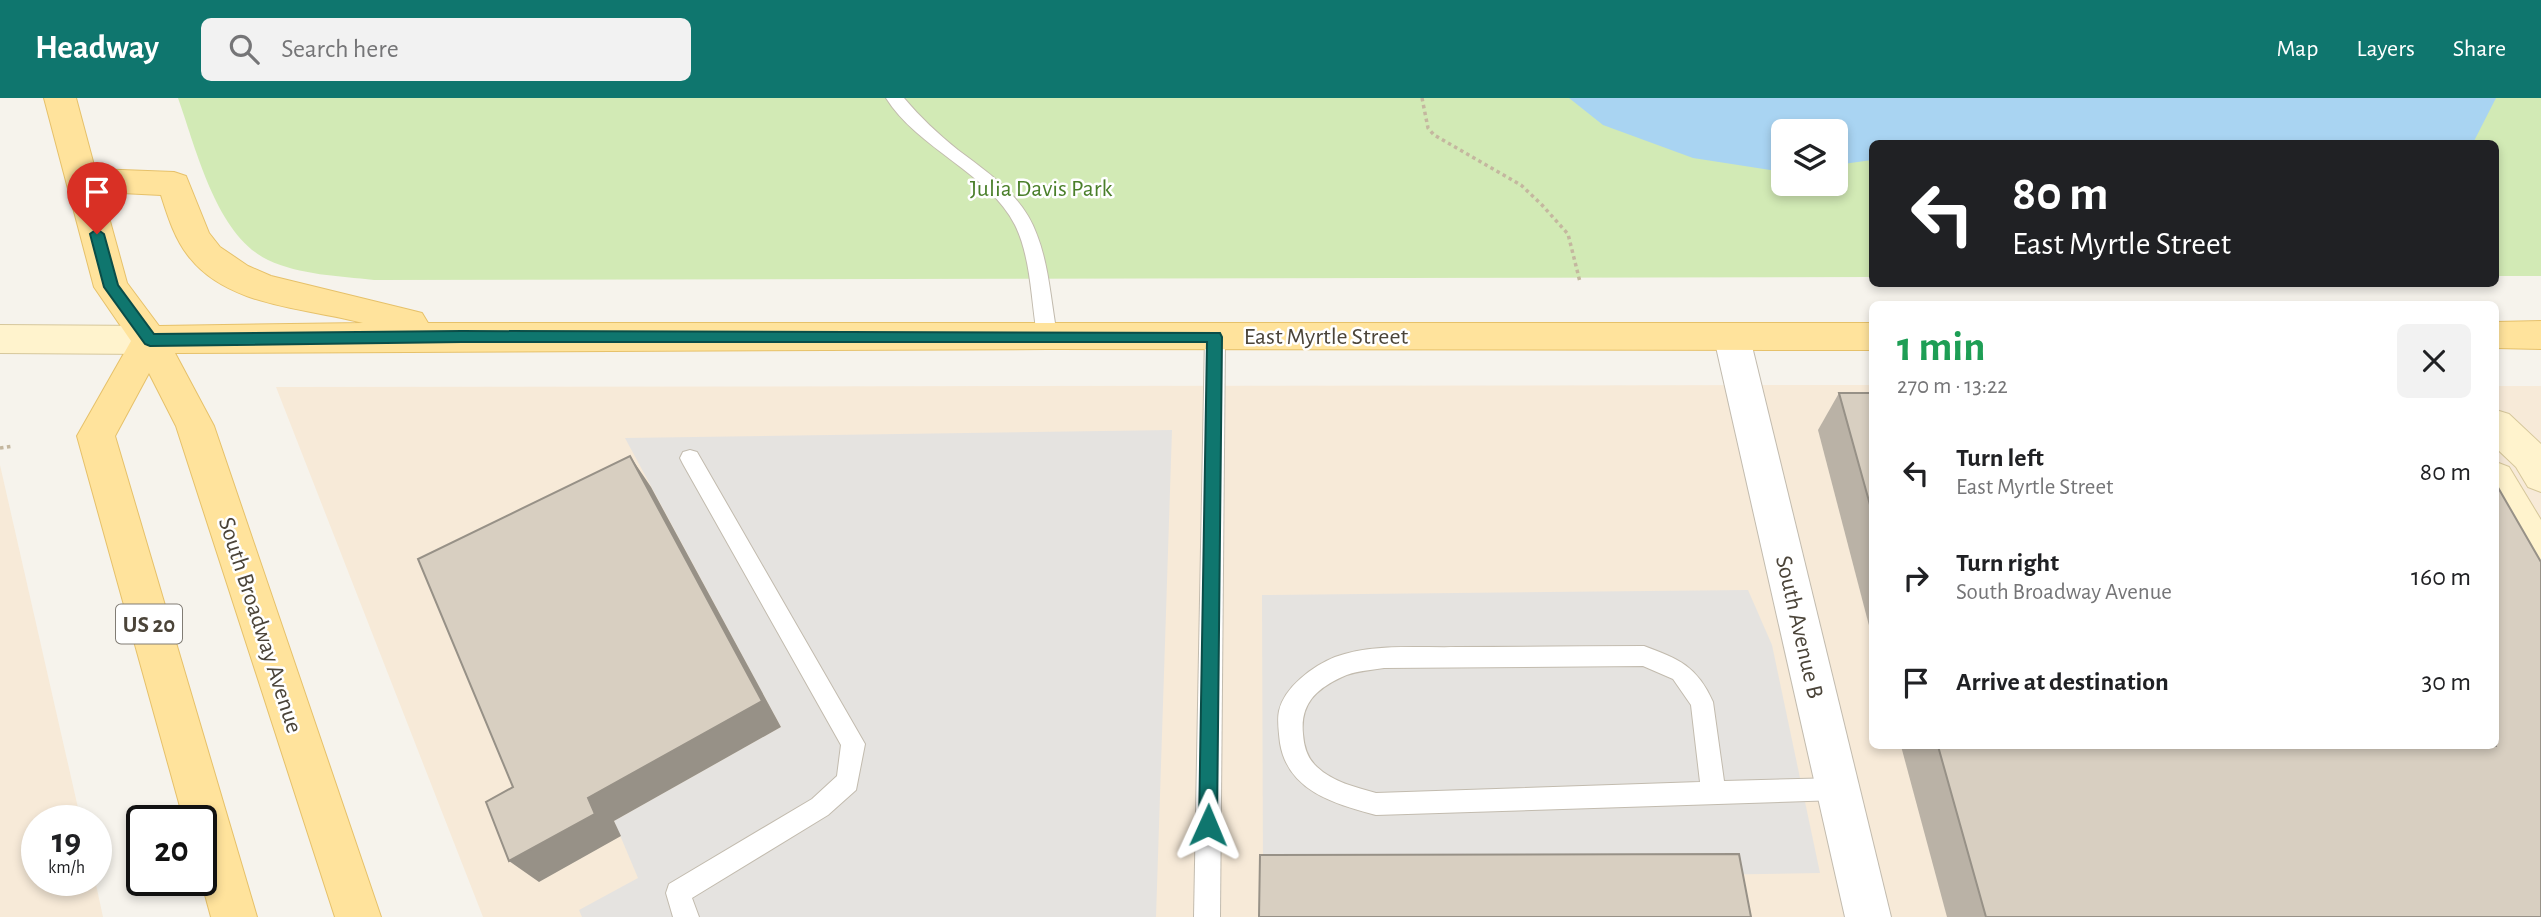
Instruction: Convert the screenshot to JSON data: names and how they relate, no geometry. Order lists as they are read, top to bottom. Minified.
{"streets":{"main road":["East Myrtle Street","US 20","South Broadway Avenue"],"street":["South Avenue B"]},"crossings":[["East Myrtle Street","US 20"],["East Myrtle Street","South Broadway Avenue"],["East Myrtle Street","South Avenue B"],["US 20","South Broadway Avenue"]],"parks":["Julia Davis Park"],"page":{"header":"Headway","search":"Search here","nav":["Map","Layers","Share"],"turn":["80 m","East Myrtle Street"],"heading":["1 min","270 m · 13:22"],"list":[{"name":"Turn left","note":"East Myrtle Street","value":"80 m"},{"name":"Turn right","note":"South Broadway Avenue","value":"160 m"},{"name":"Arrive at destination","value":"30 m"}],"speed":"19 km/h","limit":"20"}}
